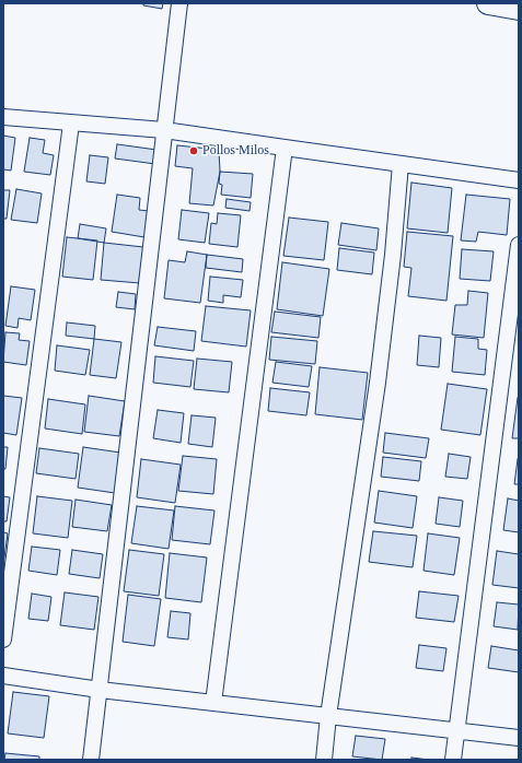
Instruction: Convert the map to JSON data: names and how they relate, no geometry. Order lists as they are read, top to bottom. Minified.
{"places":["Pollos Milos"]}
